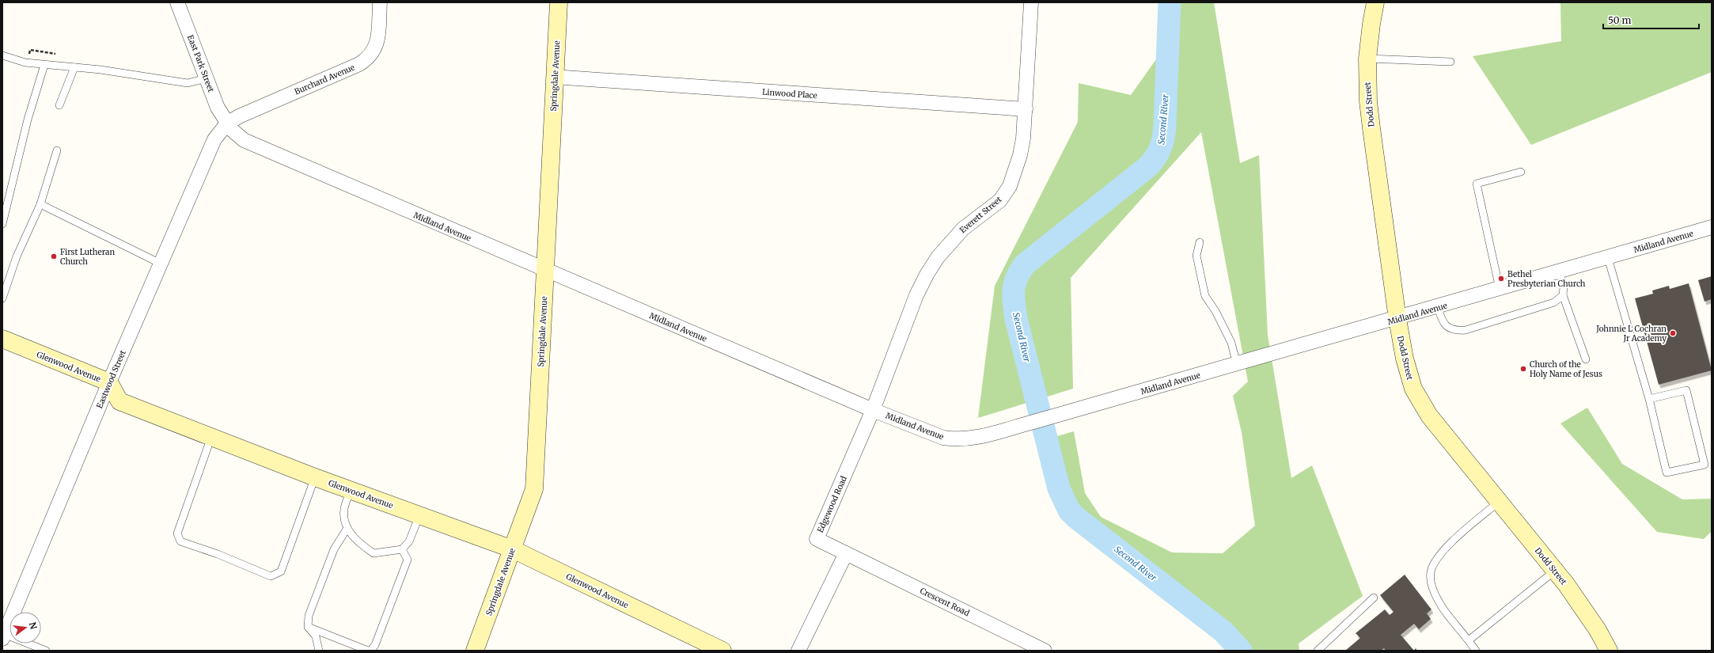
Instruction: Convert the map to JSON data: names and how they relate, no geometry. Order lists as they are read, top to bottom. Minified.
{"streets":{"street":["East Park Street","Springdale Avenue","Burchard Avenue","Linwood Place","Dodd Street","Everett Street","Midland Avenue","Glenwood Avenue","Eastwood Street","Edgewood Road","Crescent Road"]},"crossings":[["East Park Street","Burchard Avenue"],["East Park Street","Midland Avenue"],["East Park Street","Eastwood Street"],["Springdale Avenue","Linwood Place"],["Springdale Avenue","Midland Avenue"],["Springdale Avenue","Glenwood Avenue"],["Burchard Avenue","Midland Avenue"],["Burchard Avenue","Eastwood Street"],["Linwood Place","Everett Street"],["Dodd Street","Midland Avenue"],["Everett Street","Midland Avenue"],["Everett Street","Edgewood Road"],["Midland Avenue","Eastwood Street"],["Midland Avenue","Edgewood Road"],["Glenwood Avenue","Eastwood Street"],["Edgewood Road","Crescent Road"]],"water":["Second River"],"places":["First Lutheran Church","Bethel Presbyterian Church","Johnnie L Cochran Jr Academy","Church of the Holy Name of Jesus"],"scale_bar":"50 m","north":"right"}
